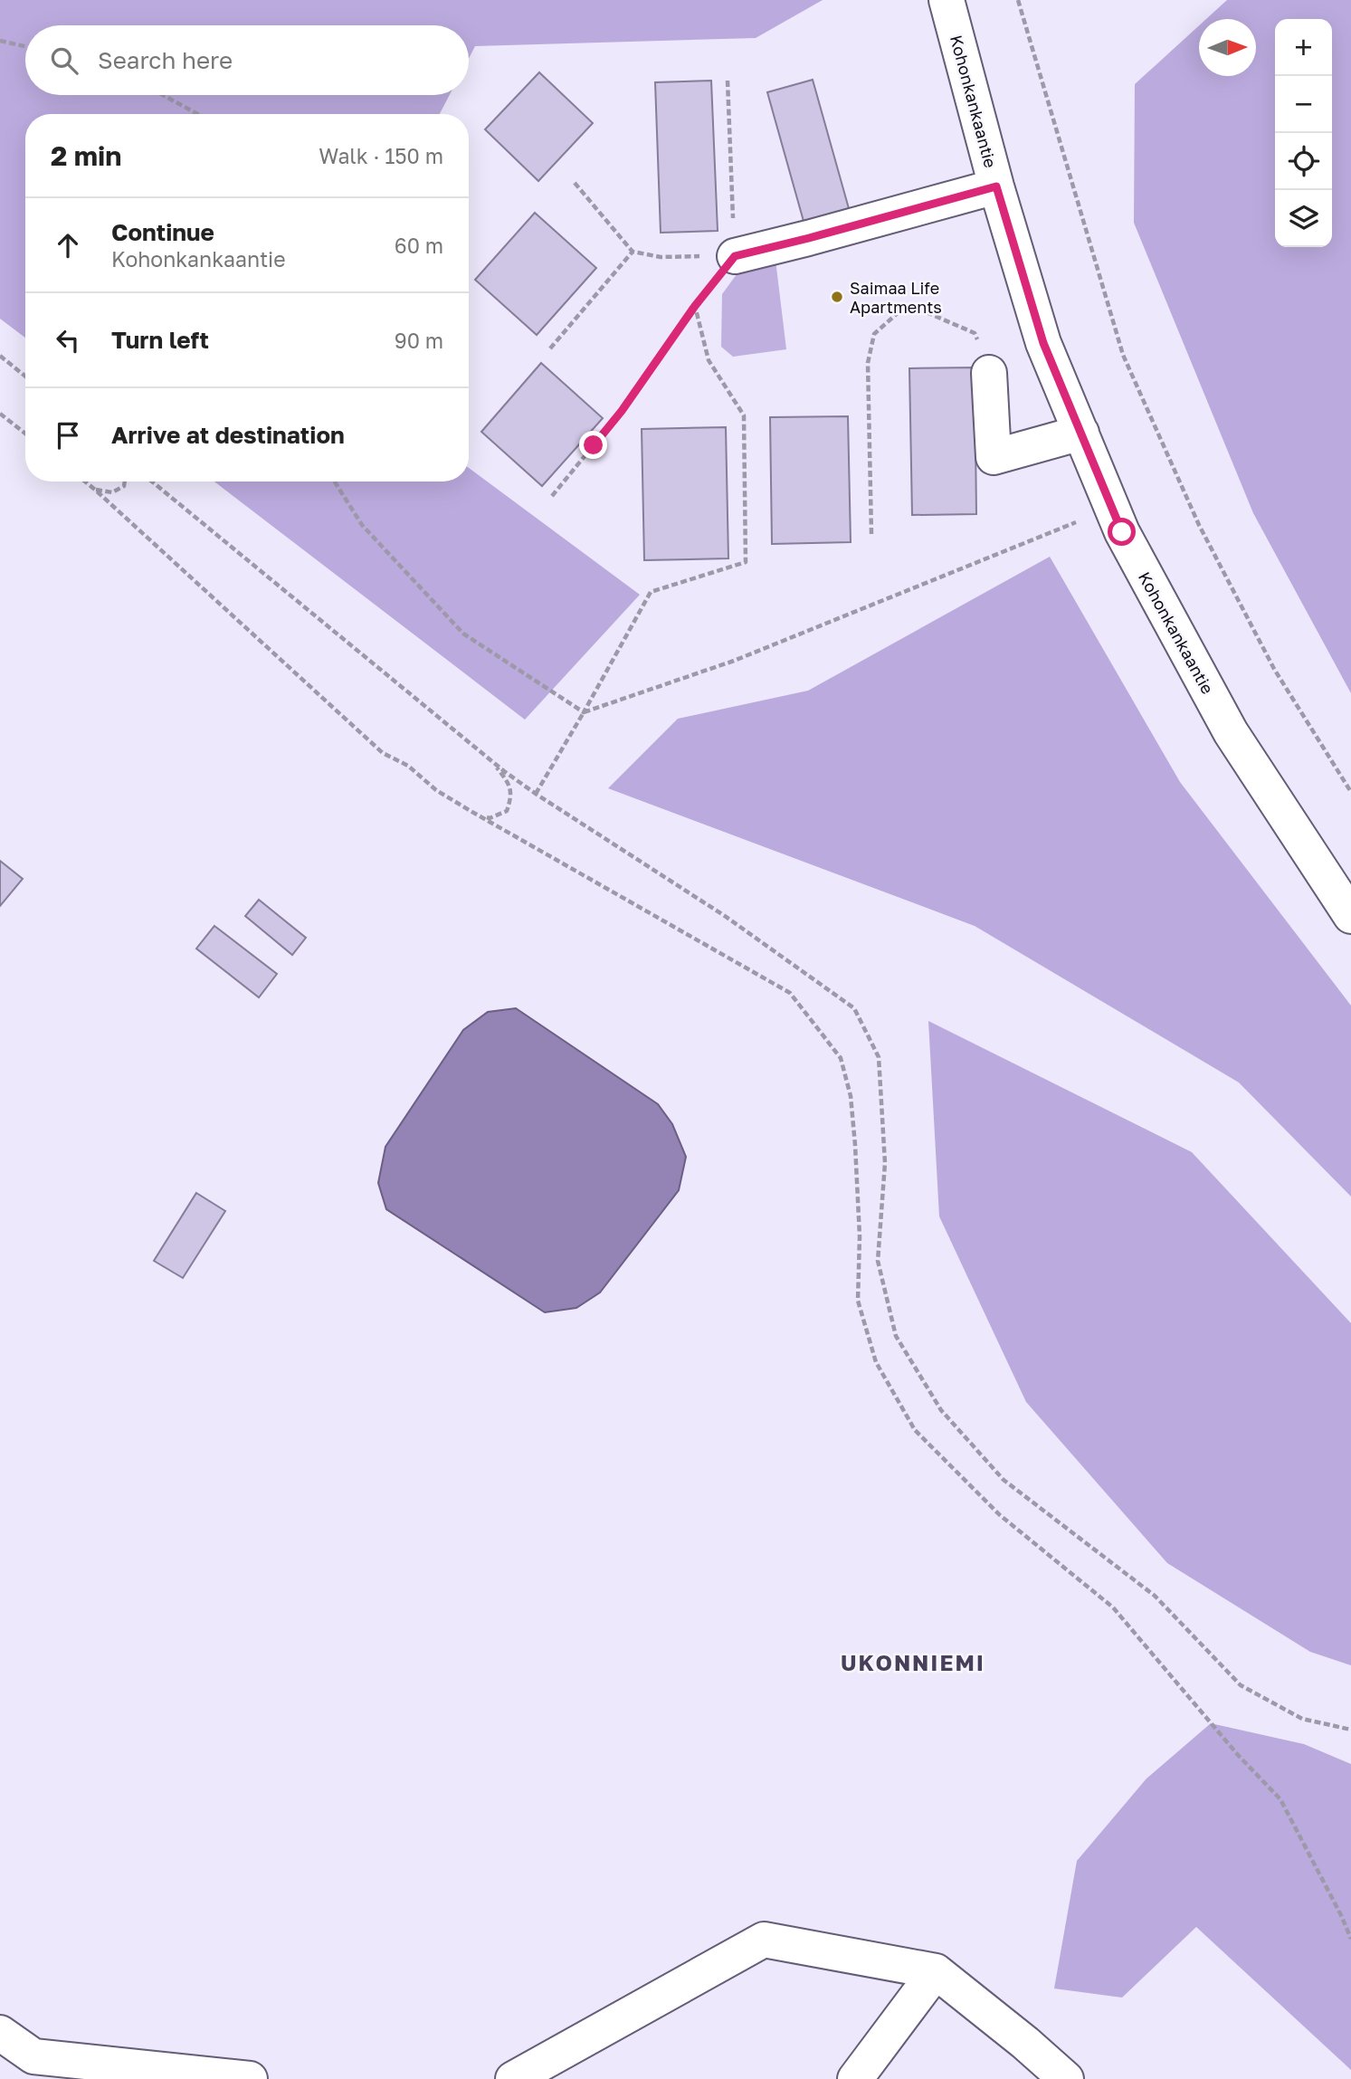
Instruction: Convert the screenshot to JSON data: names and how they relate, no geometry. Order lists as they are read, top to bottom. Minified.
{"streets":{"street":["Kohonkankaantie"]},"districts":["UKONNIEMI"],"places":["Saimaa Life Apartments"],"north":"right","page":{"map_buttons":["+","−"],"search":"Search here","heading":["2 min","Walk · 150 m"],"list":[["Continue","Kohonkankaantie","60 m"],["Turn left","90 m"],"Arrive at destination"]}}
